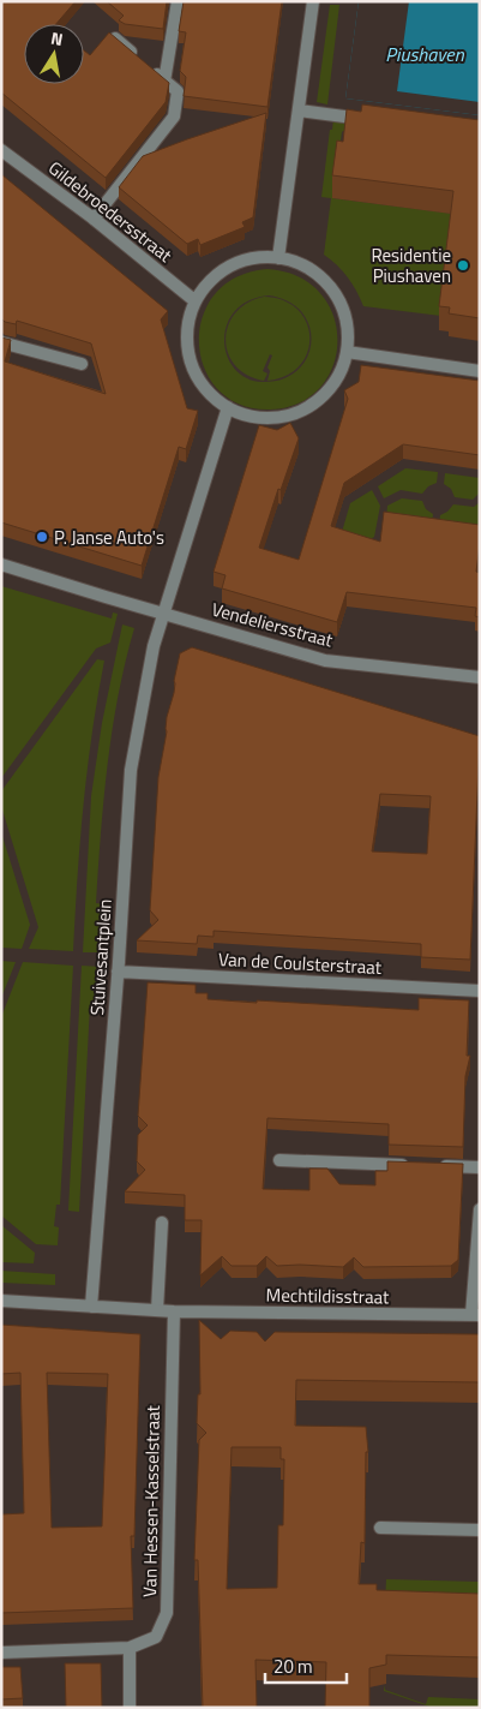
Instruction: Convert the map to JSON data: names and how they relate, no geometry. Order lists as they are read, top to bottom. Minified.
{"streets":{"street":["Gildebroedersstraat","Vendeliersstraat","Stuivesantplein","Van de Coulsterstraat","Mechtildisstraat","Van Hessen-Kasselstraat"]},"crossings":[["Gildebroedersstraat","Stuivesantplein"],["Vendeliersstraat","Stuivesantplein"],["Stuivesantplein","Van de Coulsterstraat"],["Mechtildisstraat","Van Hessen-Kasselstraat"]],"water":["Piushaven"],"places":["Residentie Piushaven","P. Janse Auto's"],"scale_bar":"20 m","north":"top"}
